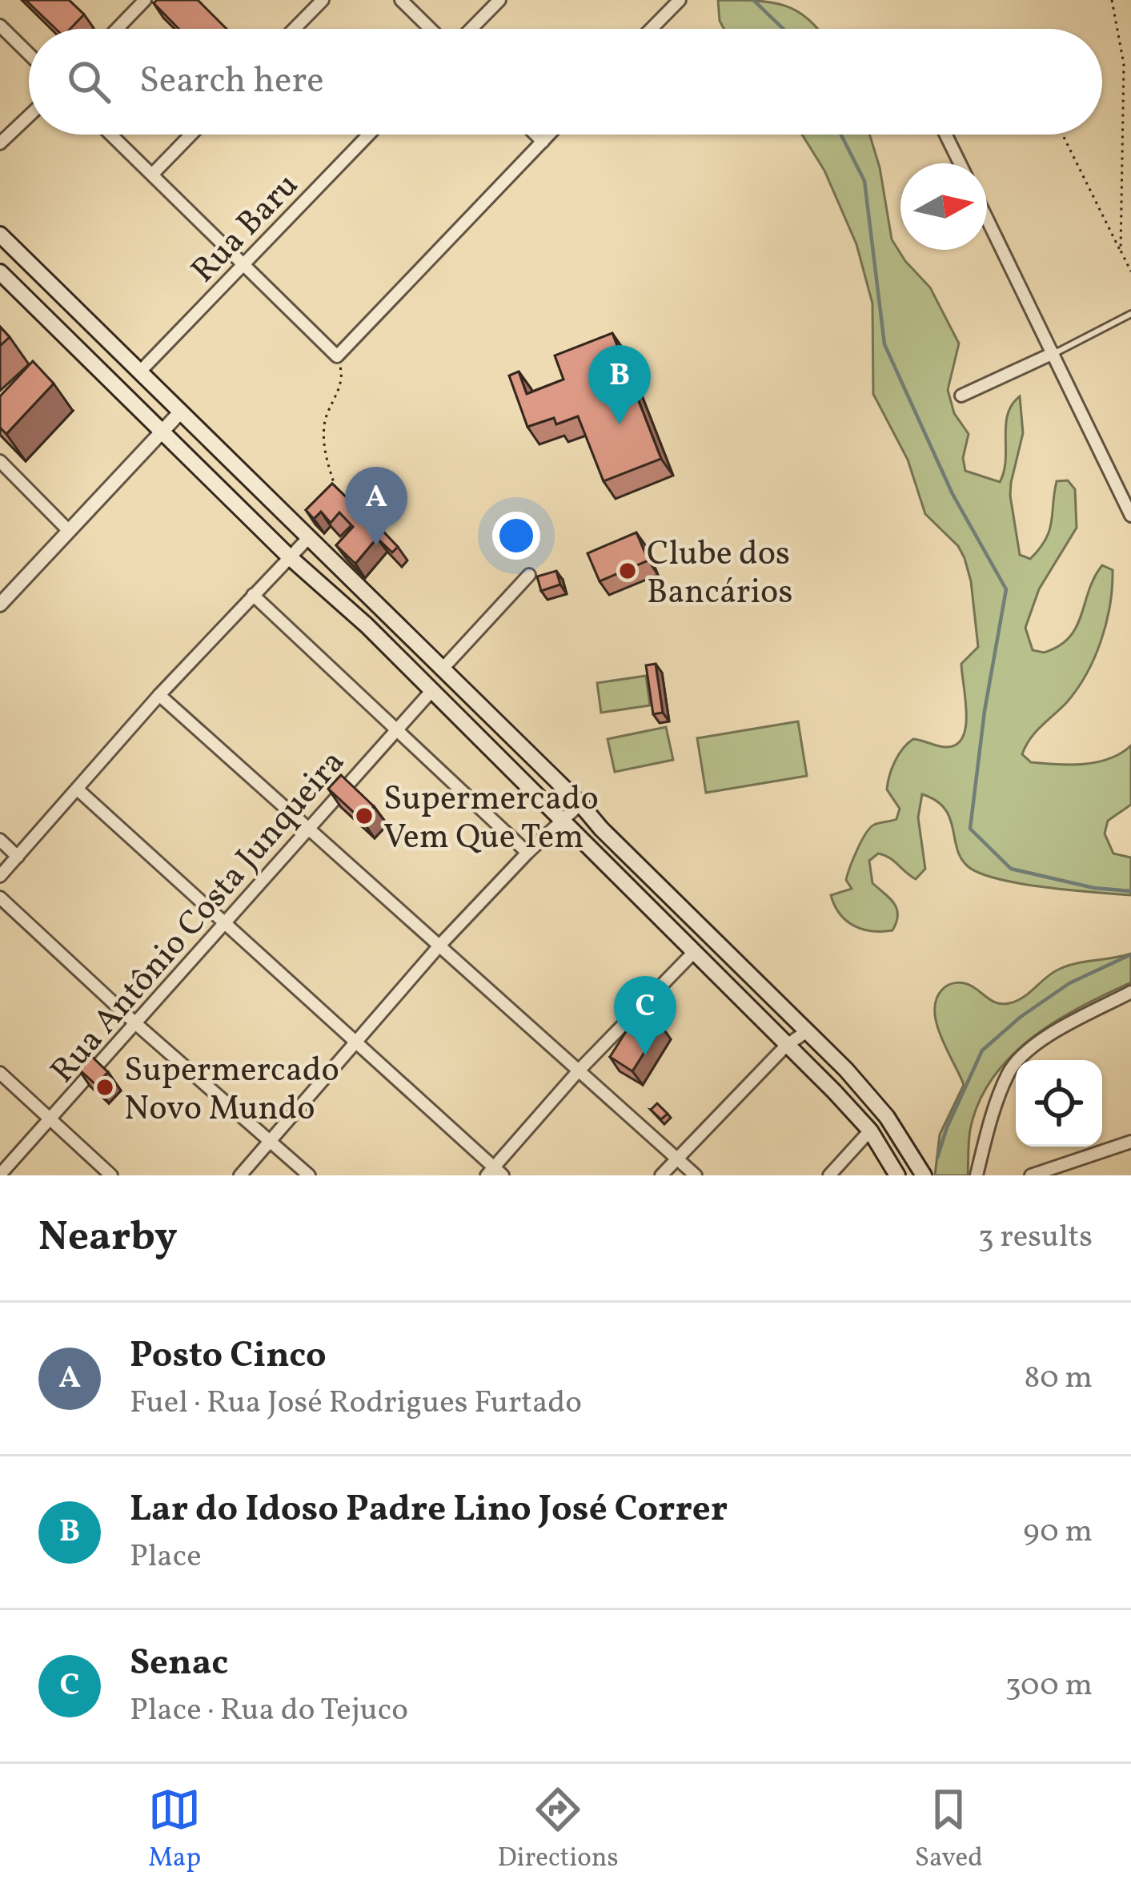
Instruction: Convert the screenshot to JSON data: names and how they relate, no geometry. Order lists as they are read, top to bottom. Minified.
{"streets":{"street":["Rua Baru","Rua Antônio Costa Junqueira"]},"places":["Clube dos Bancários","Supermercado Vem Que Tem","Supermercado Novo Mundo"],"north":"right","page":{"search":"Search here","pins":["B","A","C"],"heading":["Nearby","3 results"],"list":[{"mark":"A","name":"Posto Cinco","note":"Fuel · Rua José Rodrigues Furtado","value":"80 m"},{"mark":"B","name":"Lar do Idoso Padre Lino José Correr","note":"Place","value":"90 m"},{"mark":"C","name":"Senac","note":"Place · Rua do Tejuco","value":"300 m"}],"nav":["Map","Directions","Saved"]}}
